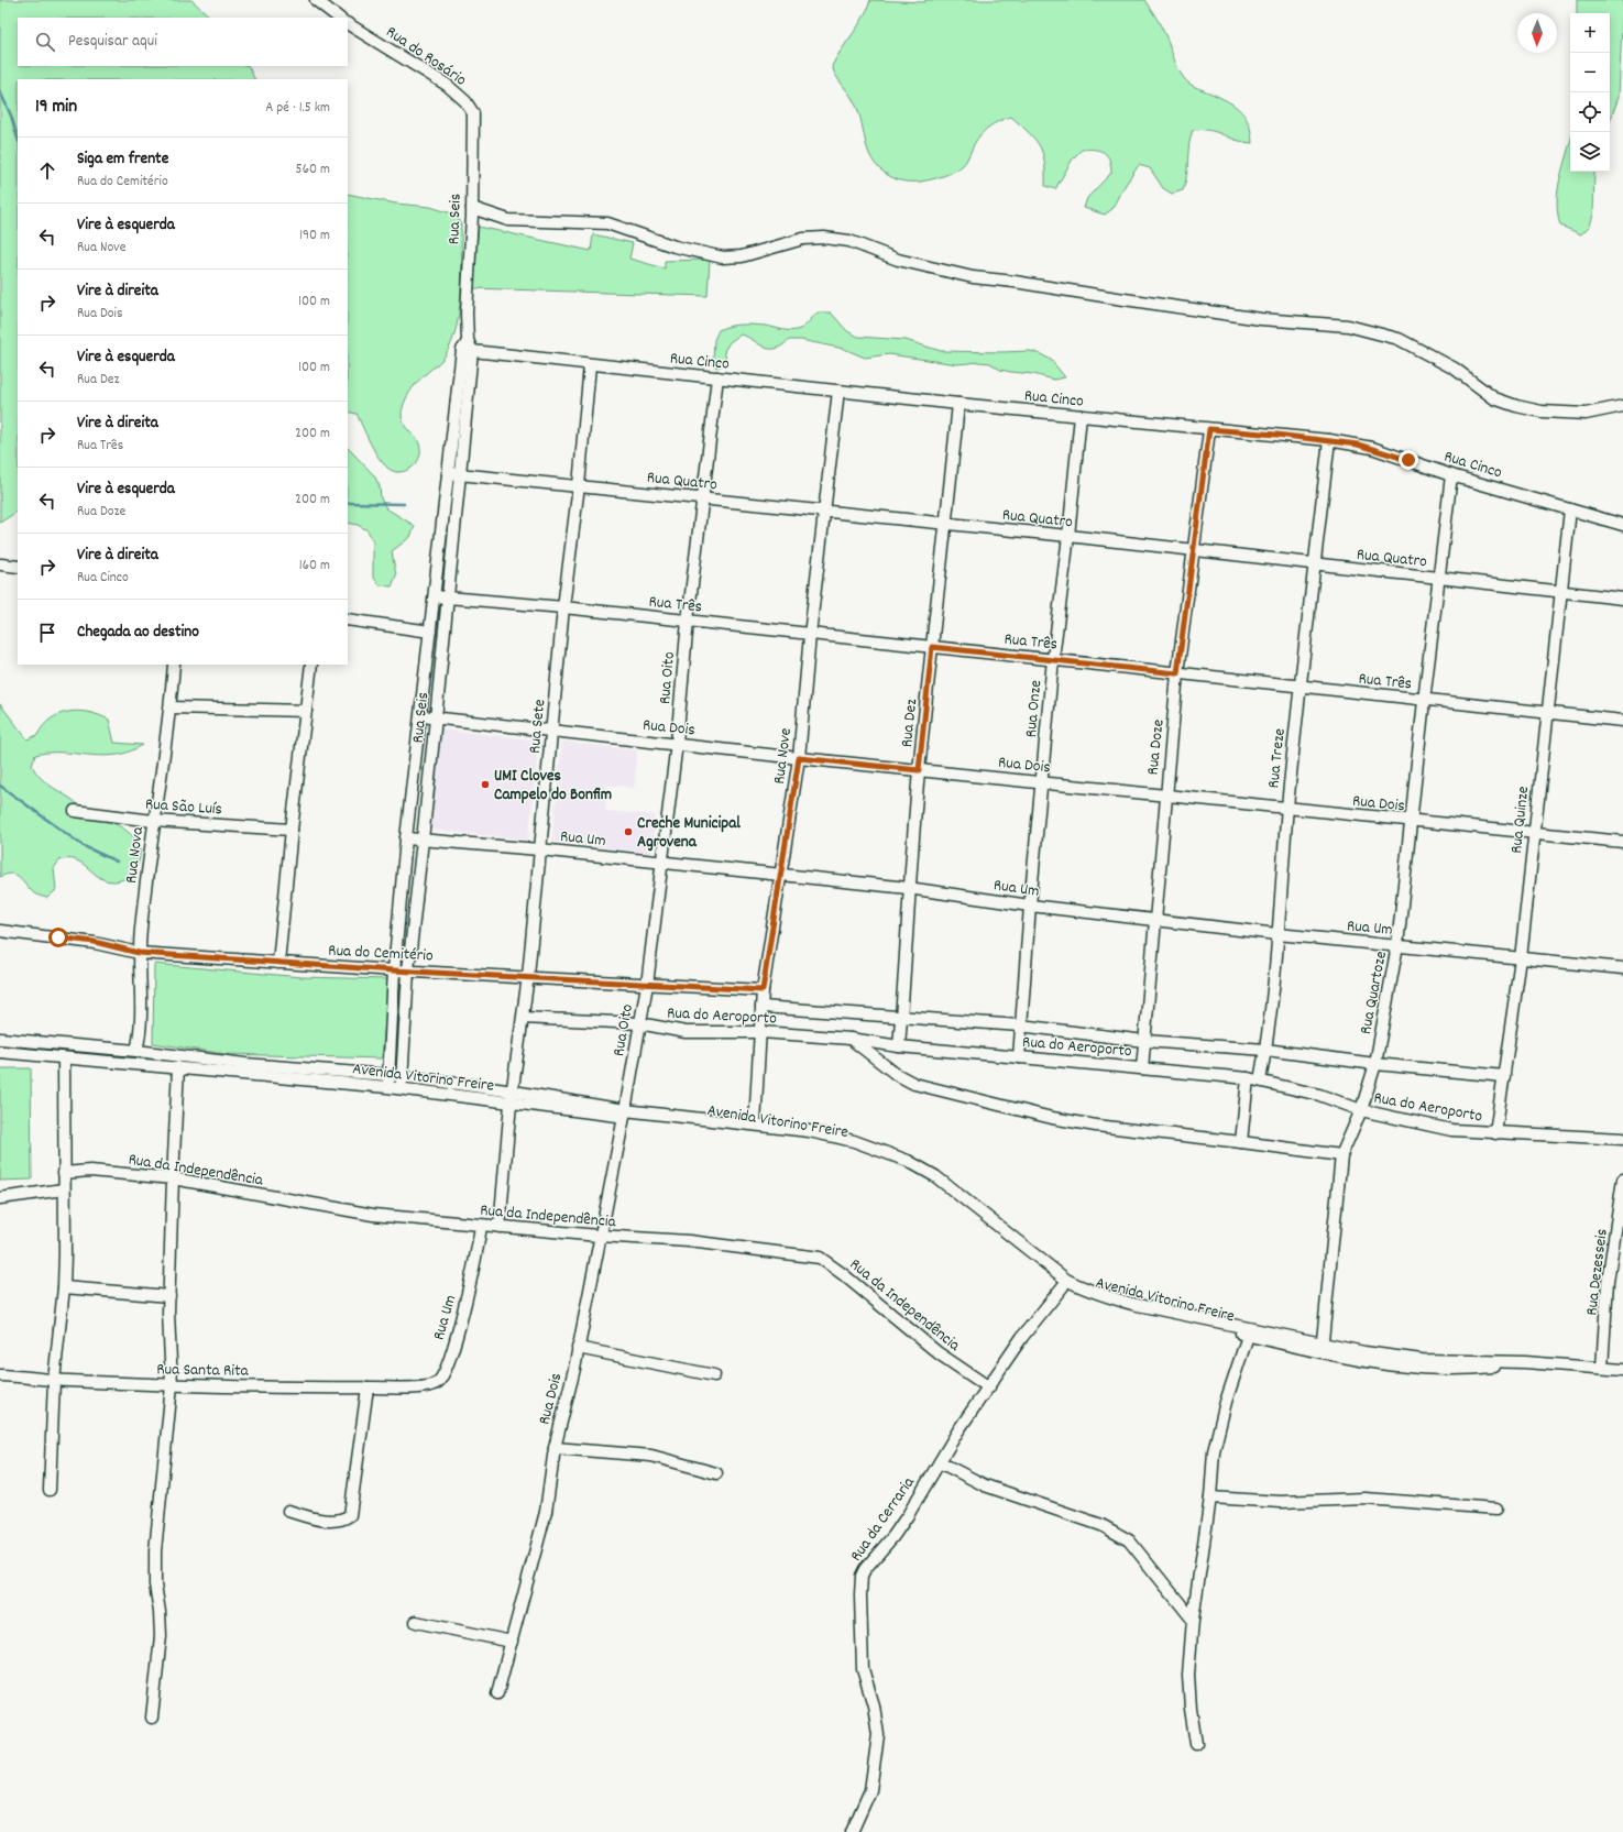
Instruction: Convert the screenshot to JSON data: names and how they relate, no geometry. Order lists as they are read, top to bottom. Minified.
{"streets":{"street":["Rua do Rosário","Rua Seis","Rua Cinco","Rua Quatro","Rua Três","Rua Oito","Rua Onze","Rua Dez","Rua Sete","Rua Dois","Rua Doze","Rua Nove","Rua Treze","Rua São Luís","Rua Quinze","Rua Um","Rua Nova","Rua do Cemitério","Rua Quartoze","Rua do Aeroporto","Avenida Vitorino Freire","Rua da Independência","Rua Dezesseis","Rua Santa Rita","Rua da Cerraria"]},"crossings":[["Rua do Rosário","Rua Seis"],["Rua Seis","Rua Cinco"],["Rua Seis","Rua Quatro"],["Rua Seis","Rua Três"],["Rua Seis","Rua Dois"],["Rua Seis","Rua Um"],["Rua Seis","Rua do Cemitério"],["Rua Seis","Avenida Vitorino Freire"],["Rua Cinco","Rua Oito"],["Rua Cinco","Rua Onze"],["Rua Cinco","Rua Dez"],["Rua Cinco","Rua Sete"],["Rua Cinco","Rua Doze"],["Rua Cinco","Rua Nove"],["Rua Cinco","Rua Treze"],["Rua Cinco","Rua Quinze"],["Rua Cinco","Rua Quartoze"],["Rua Quatro","Rua Oito"],["Rua Quatro","Rua Onze"],["Rua Quatro","Rua Dez"],["Rua Quatro","Rua Sete"],["Rua Quatro","Rua Doze"],["Rua Quatro","Rua Nove"],["Rua Quatro","Rua Treze"],["Rua Quatro","Rua Quinze"],["Rua Quatro","Rua Quartoze"],["Rua Três","Rua Oito"],["Rua Três","Rua Onze"],["Rua Três","Rua Dez"],["Rua Três","Rua Sete"],["Rua Três","Rua Doze"],["Rua Três","Rua Nove"],["Rua Três","Rua Treze"],["Rua Três","Rua Quinze"],["Rua Três","Rua Quartoze"],["Rua Oito","Rua Dois"],["Rua Oito","Rua Um"],["Rua Oito","Rua do Cemitério"],["Rua Oito","Rua do Aeroporto"],["Rua Oito","Avenida Vitorino Freire"],["Rua Onze","Rua Dois"],["Rua Onze","Rua Um"],["Rua Onze","Rua do Aeroporto"],["Rua Dez","Rua Dois"],["Rua Dez","Rua Um"],["Rua Dez","Rua do Aeroporto"],["Rua Sete","Rua Dois"],["Rua Sete","Rua Um"],["Rua Sete","Rua do Cemitério"],["Rua Sete","Rua do Aeroporto"],["Rua Sete","Avenida Vitorino Freire"],["Rua Dois","Rua Doze"],["Rua Dois","Rua Nove"],["Rua Dois","Rua Treze"],["Rua Dois","Rua Quinze"],["Rua Dois","Rua Quartoze"],["Rua Dois","Avenida Vitorino Freire"],["Rua Dois","Rua da Independência"],["Rua Doze","Rua Um"],["Rua Doze","Rua do Aeroporto"],["Rua Nove","Rua Um"],["Rua Nove","Rua do Cemitério"],["Rua Nove","Rua do Aeroporto"],["Rua Nove","Avenida Vitorino Freire"],["Rua Treze","Rua Um"],["Rua Treze","Rua do Aeroporto"],["Rua São Luís","Rua Nova"],["Rua Quinze","Rua Um"],["Rua Quinze","Rua do Aeroporto"],["Rua Um","Rua Quartoze"],["Rua Um","Rua da Independência"],["Rua Um","Rua Santa Rita"],["Rua Nova","Rua do Cemitério"],["Rua Nova","Avenida Vitorino Freire"],["Rua Quartoze","Rua do Aeroporto"],["Rua Quartoze","Avenida Vitorino Freire"],["Avenida Vitorino Freire","Rua Dezesseis"],["Avenida Vitorino Freire","Rua da Cerraria"],["Rua da Independência","Rua da Cerraria"]],"places":["UMI Cloves Campelo do Bonfim","Creche Municipal Agrovena"],"north":"bottom","page":{"map_buttons":["+","−"],"search":"Pesquisar aqui","heading":["19 min","A pé · 1.5 km"],"list":[["Siga em frente","Rua do Cemitério","560 m"],["Vire à esquerda","Rua Nove","190 m"],["Vire à direita","Rua Dois","100 m"],["Vire à esquerda","Rua Dez","100 m"],["Vire à direita","Rua Três","200 m"],["Vire à esquerda","Rua Doze","200 m"],["Vire à direita","Rua Cinco","160 m"],"Chegada ao destino"]}}
